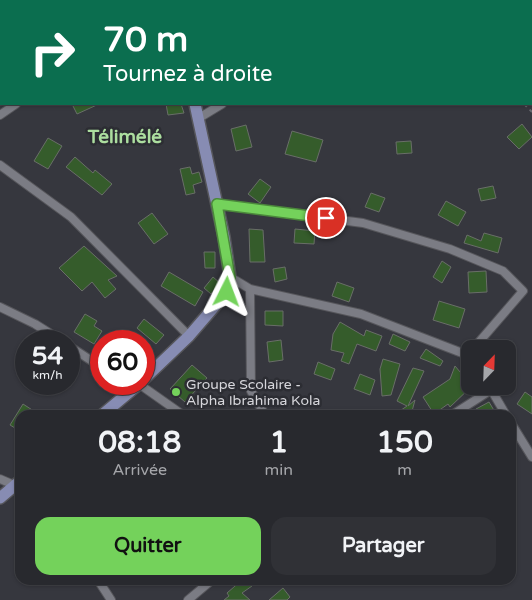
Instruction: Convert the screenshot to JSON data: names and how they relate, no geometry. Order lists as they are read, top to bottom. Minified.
{"districts":["Télimélé"],"places":["Groupe Scolaire - Alpha Ibrahima Kola"],"north":"top right","page":{"turn":["70 m","Tournez à droite"],"speed":"54 km/h","limit":"60","eta":["08:18","Arrivée","1","min","150","m"],"buttons":["Quitter","Partager"]}}
